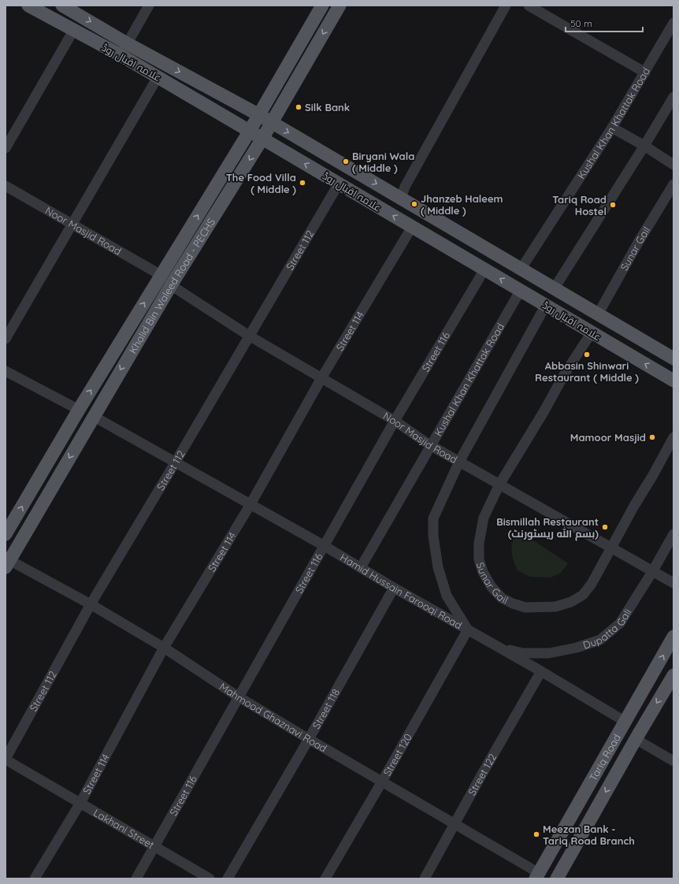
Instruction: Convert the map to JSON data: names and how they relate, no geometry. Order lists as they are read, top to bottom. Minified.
{"streets":{"main road":["علامہ اقبال روڈ","Khalid Bin Waleed Road - PECHS","Tariq Road"],"street":["Kushal Khan Khattak Road","Noor Masjid Road","Sunar Gail","Street 112","Street 114","Street 116","Hamid Hussain Farooqi Road","Dupatta Gali","Street 118","Mahmood Ghaznavi Road","Street 120","Street 122","Lakhani Street"]},"crossings":[["علامہ اقبال روڈ","Kushal Khan Khattak Road"],["علامہ اقبال روڈ","Sunar Gail"],["علامہ اقبال روڈ","Street 112"],["علامہ اقبال روڈ","Khalid Bin Waleed Road - PECHS"],["علامہ اقبال روڈ","Street 114"],["علامہ اقبال روڈ","Street 116"],["Kushal Khan Khattak Road","Noor Masjid Road"],["Kushal Khan Khattak Road","Hamid Hussain Farooqi Road"],["Noor Masjid Road","Sunar Gail"],["Noor Masjid Road","Street 112"],["Noor Masjid Road","Khalid Bin Waleed Road - PECHS"],["Noor Masjid Road","Street 114"],["Noor Masjid Road","Street 116"],["Noor Masjid Road","Dupatta Gali"],["Street 112","Hamid Hussain Farooqi Road"],["Street 112","Mahmood Ghaznavi Road"],["Street 112","Lakhani Street"],["Khalid Bin Waleed Road - PECHS","Hamid Hussain Farooqi Road"],["Khalid Bin Waleed Road - PECHS","Mahmood Ghaznavi Road"],["Street 114","Hamid Hussain Farooqi Road"],["Street 114","Mahmood Ghaznavi Road"],["Street 114","Lakhani Street"],["Street 116","Hamid Hussain Farooqi Road"],["Street 116","Mahmood Ghaznavi Road"],["Street 116","Lakhani Street"],["Hamid Hussain Farooqi Road","Dupatta Gali"],["Hamid Hussain Farooqi Road","Street 118"],["Hamid Hussain Farooqi Road","Street 120"],["Hamid Hussain Farooqi Road","Tariq Road"],["Hamid Hussain Farooqi Road","Street 122"],["Street 118","Mahmood Ghaznavi Road"],["Mahmood Ghaznavi Road","Street 120"],["Mahmood Ghaznavi Road","Tariq Road"],["Mahmood Ghaznavi Road","Street 122"]],"places":["Silk Bank","Biryani Wala ( Middle )","The Food Villa ( Middle )","Jhanzeb Haleem ( Middle )","Tariq Road Hostel","Abbasin Shinwari Restaurant ( Middle )","Mamoor Masjid","Bismillah Restaurant (بسم الله ریسٹورنٹ)","Meezan Bank - Tariq Road Branch"],"scale_bar":"50 m"}
